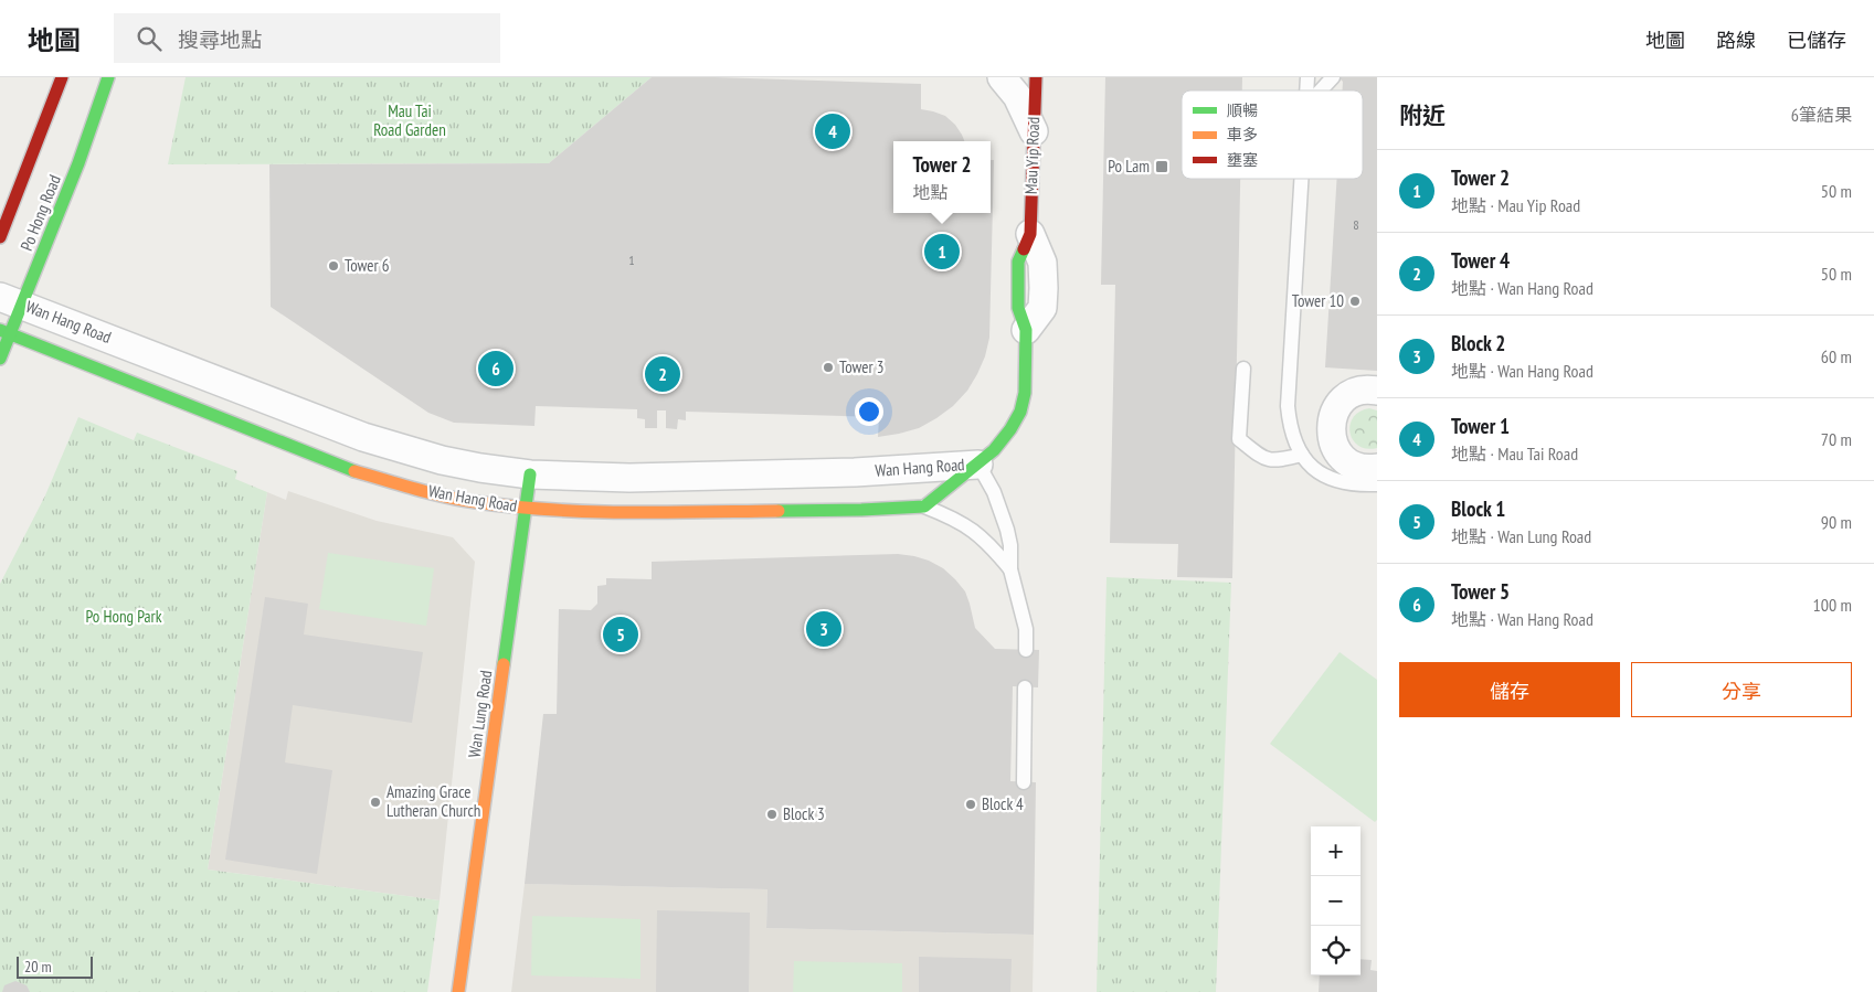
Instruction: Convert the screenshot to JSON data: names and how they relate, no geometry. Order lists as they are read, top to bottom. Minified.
{"streets":{"street":["Mau Yip Road","Po Hong Road","Wan Hang Road","Wan Lung Road"]},"crossings":[["Mau Yip Road","Wan Hang Road"],["Po Hong Road","Wan Hang Road"],["Wan Hang Road","Wan Lung Road"]],"parks":["Mau Tai Road Garden","Po Hong Park"],"places":{"transit":["Po Lam"],"other":["Tower 6","Tower 10","Tower 3","Amazing Grace Lutheran Church","Block 4","Block 3"]},"house_numbers":["8","1"],"legend":["順暢","車多","壅塞"],"scale_bar":"20 m","page":{"header":"地圖","search":"搜尋地點","nav":["地圖","路線","已儲存"],"heading":["附近","6筆結果"],"pins":["4","1","6","2","3","5"],"popup":["Tower 2","地點"],"list":[{"mark":"1","name":"Tower 2","note":"地點 · Mau Yip Road","value":"50 m"},{"mark":"2","name":"Tower 4","note":"地點 · Wan Hang Road","value":"50 m"},{"mark":"3","name":"Block 2","note":"地點 · Wan Hang Road","value":"60 m"},{"mark":"4","name":"Tower 1","note":"地點 · Mau Tai Road","value":"70 m"},{"mark":"5","name":"Block 1","note":"地點 · Wan Lung Road","value":"90 m"},{"mark":"6","name":"Tower 5","note":"地點 · Wan Hang Road","value":"100 m"}],"buttons":["儲存","分享"],"map_buttons":["+","−"],"scale":"20 m"}}
